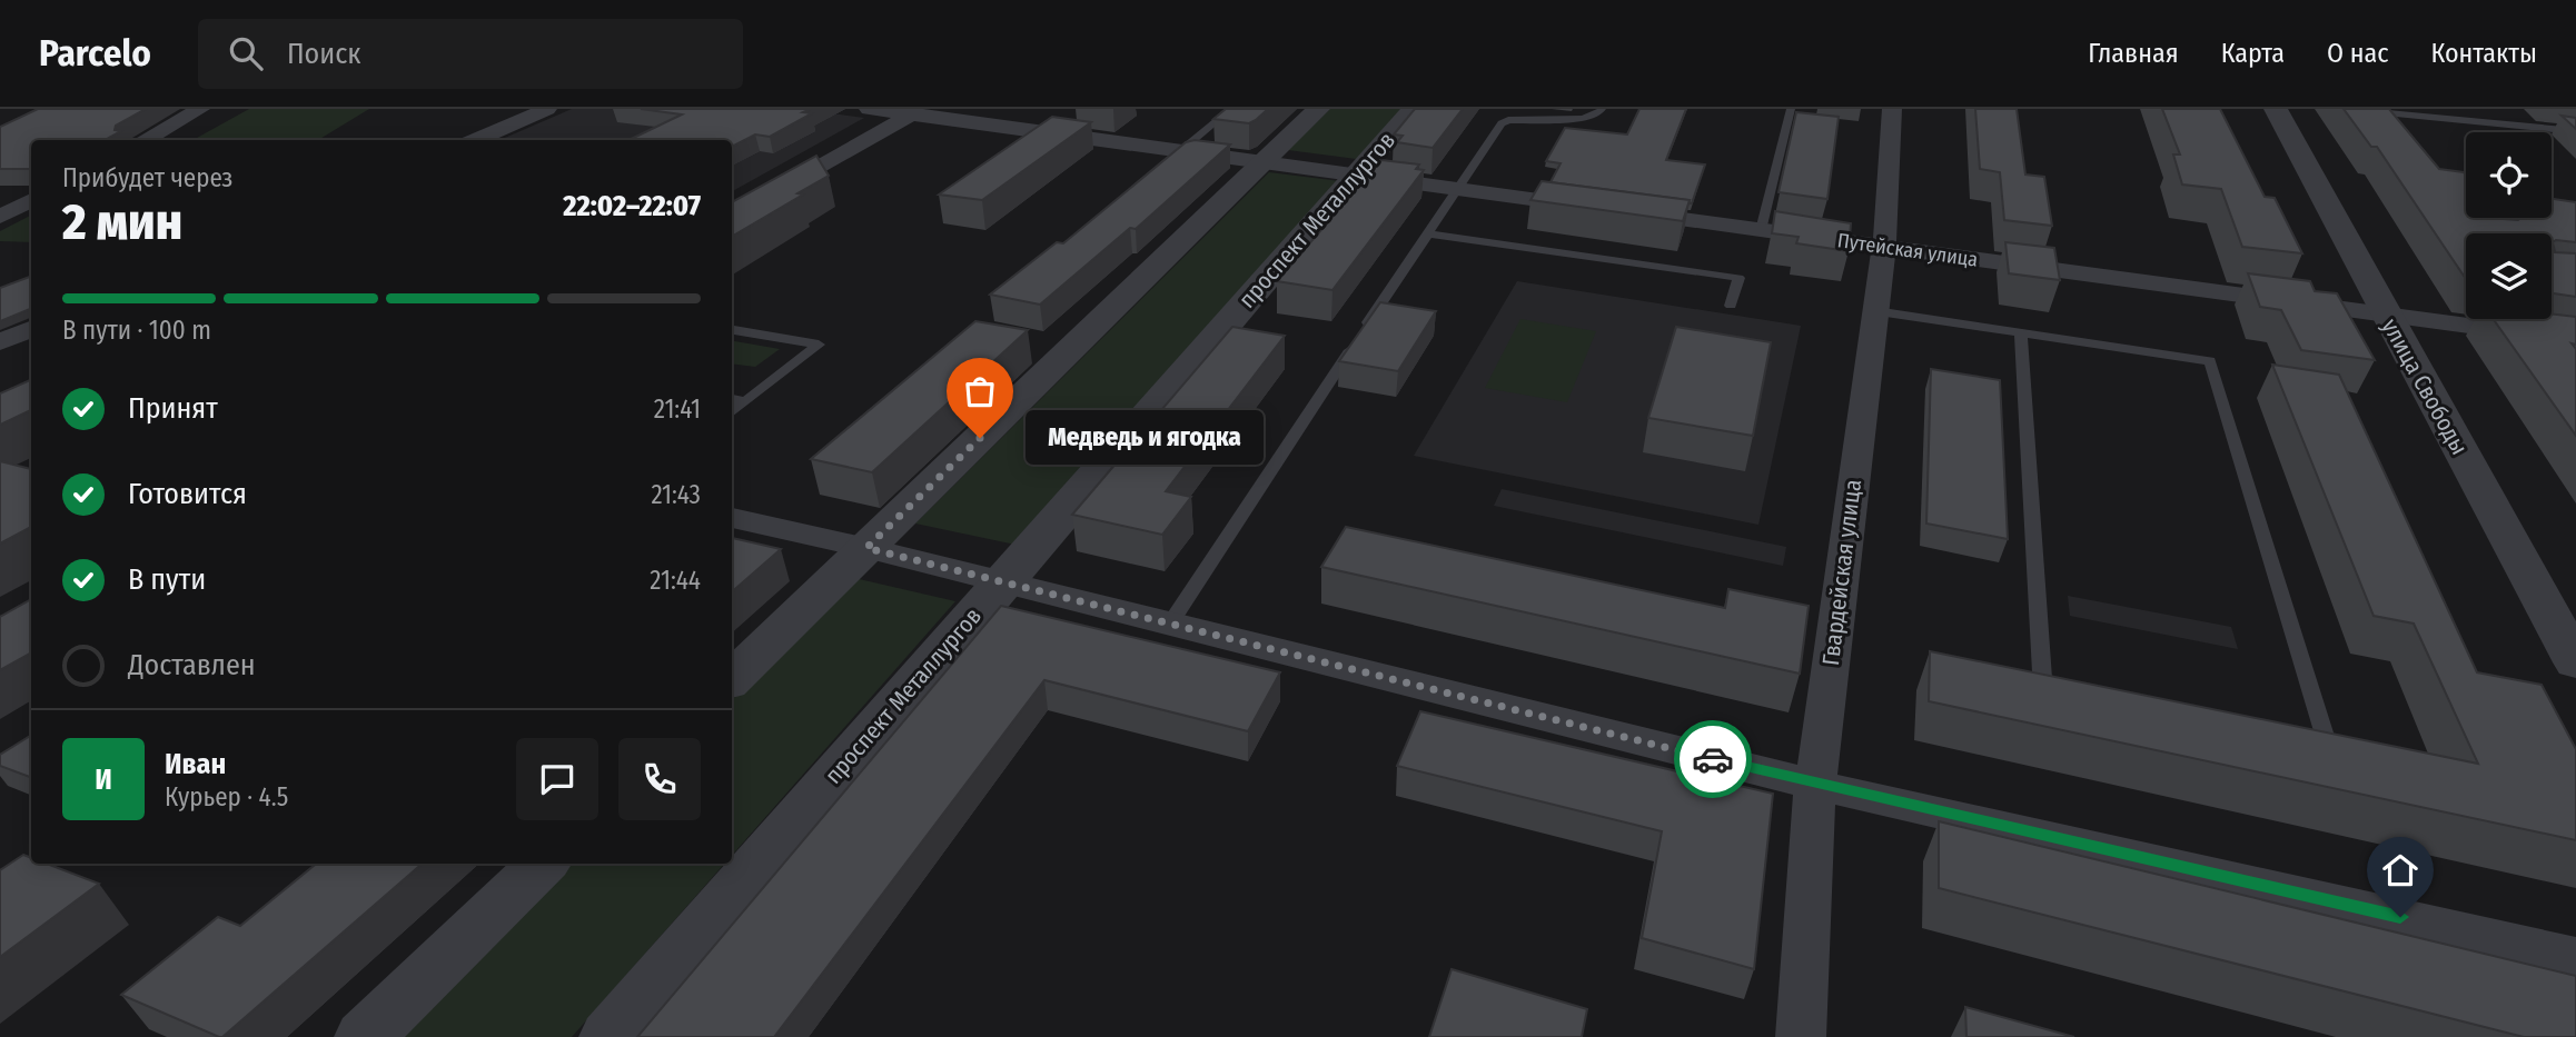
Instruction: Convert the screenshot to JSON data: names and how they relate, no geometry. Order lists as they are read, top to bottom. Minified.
{"streets":{"street":["проспект Металлургов","Путейская улица","улица Свободы","Гвардейская улица"]},"crossings":[["проспект Металлургов","Путейская улица"],["Путейская улица","улица Свободы"],["Путейская улица","Гвардейская улица"]],"places":["Медведь и ягодка"],"page":{"header":"Parcelo","search":"Поиск","nav":["Главная","Карта","О нас","Контакты"],"heading":["2 мин","Прибудет через","22:02–22:07"],"panel":["Иван","Курьер · 4.5"],"bar":"В пути · 100 m","list":[["Принят","21:41"],["Готовится","21:43"],["В пути","21:44"],"Доставлен"],"bubble":"Медведь и ягодка","round":"И"}}
